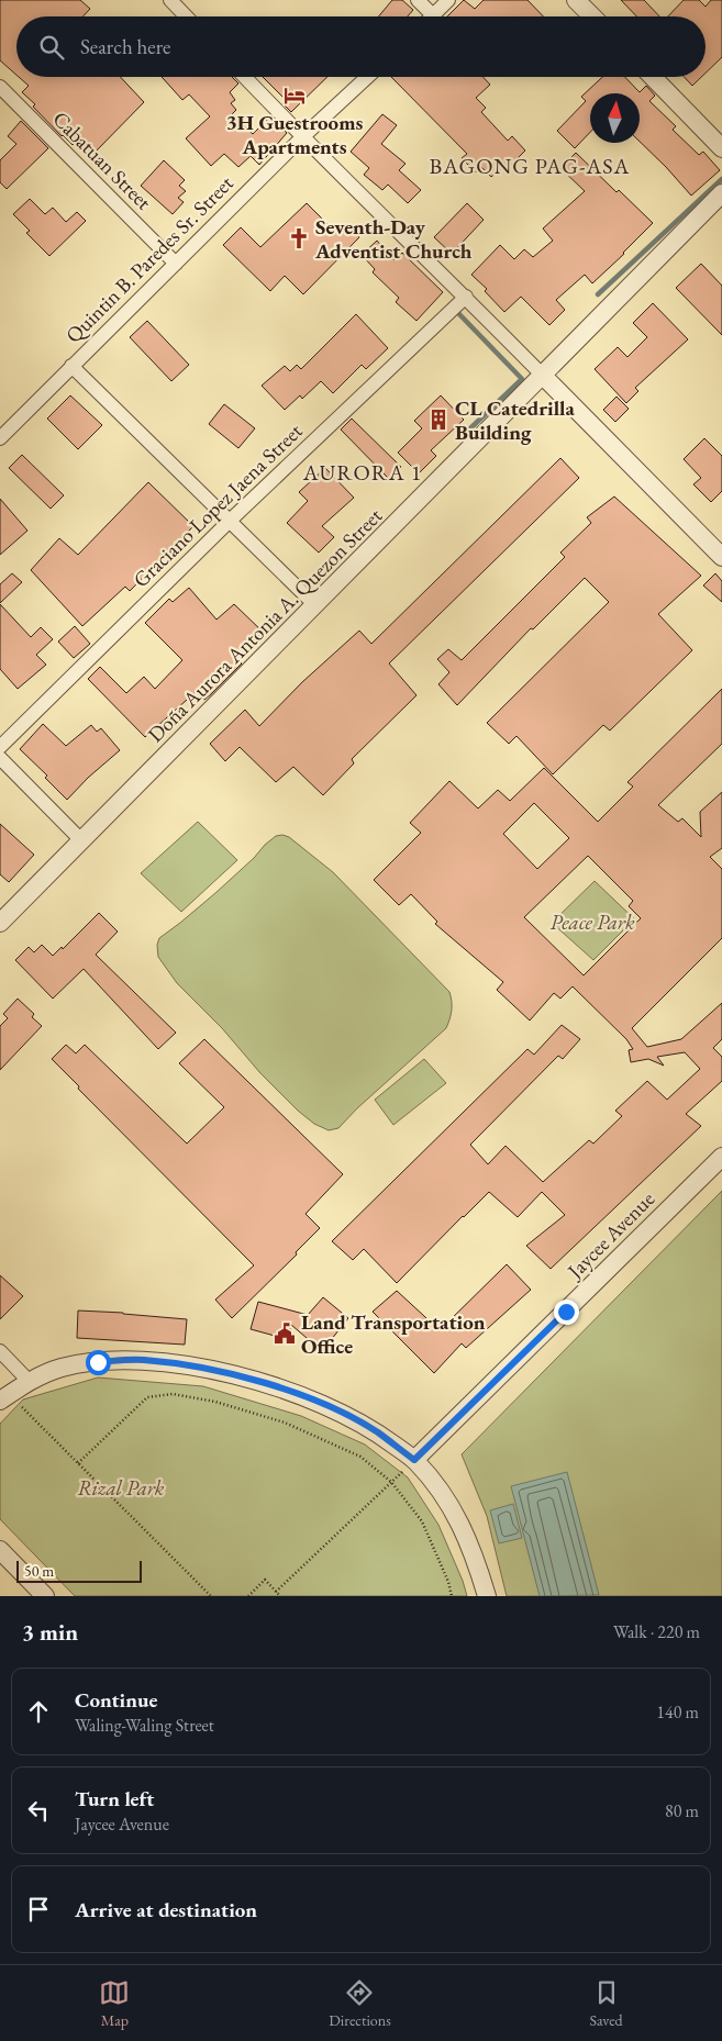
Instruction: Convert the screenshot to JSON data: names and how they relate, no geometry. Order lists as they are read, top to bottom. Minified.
{"streets":{"street":["Cabatuan Street","Quintin B. Paredes Sr. Street","Graciano Lopez Jaena Street","Doña Aurora Antonia A. Quezon Street","Jaycee Avenue"]},"crossings":[["Cabatuan Street","Quintin B. Paredes Sr. Street"]],"districts":["BAGONG PAG-ASA","AURORA 1"],"parks":["Peace Park","Rizal Park"],"places":{"hotel":["3H Guestrooms Apartments"],"church":["Seventh-Day Adventist Church"],"building":["CL Catedrilla Building"],"public building":["Land Transportation Office"]},"scale_bar":"50 m","north":"top","page":{"search":"Search here","scale":"50 m","heading":["3 min","Walk · 220 m"],"list":[["Continue","Waling-Waling Street","140 m"],["Turn left","Jaycee Avenue","80 m"],"Arrive at destination"],"nav":["Map","Directions","Saved"]}}
